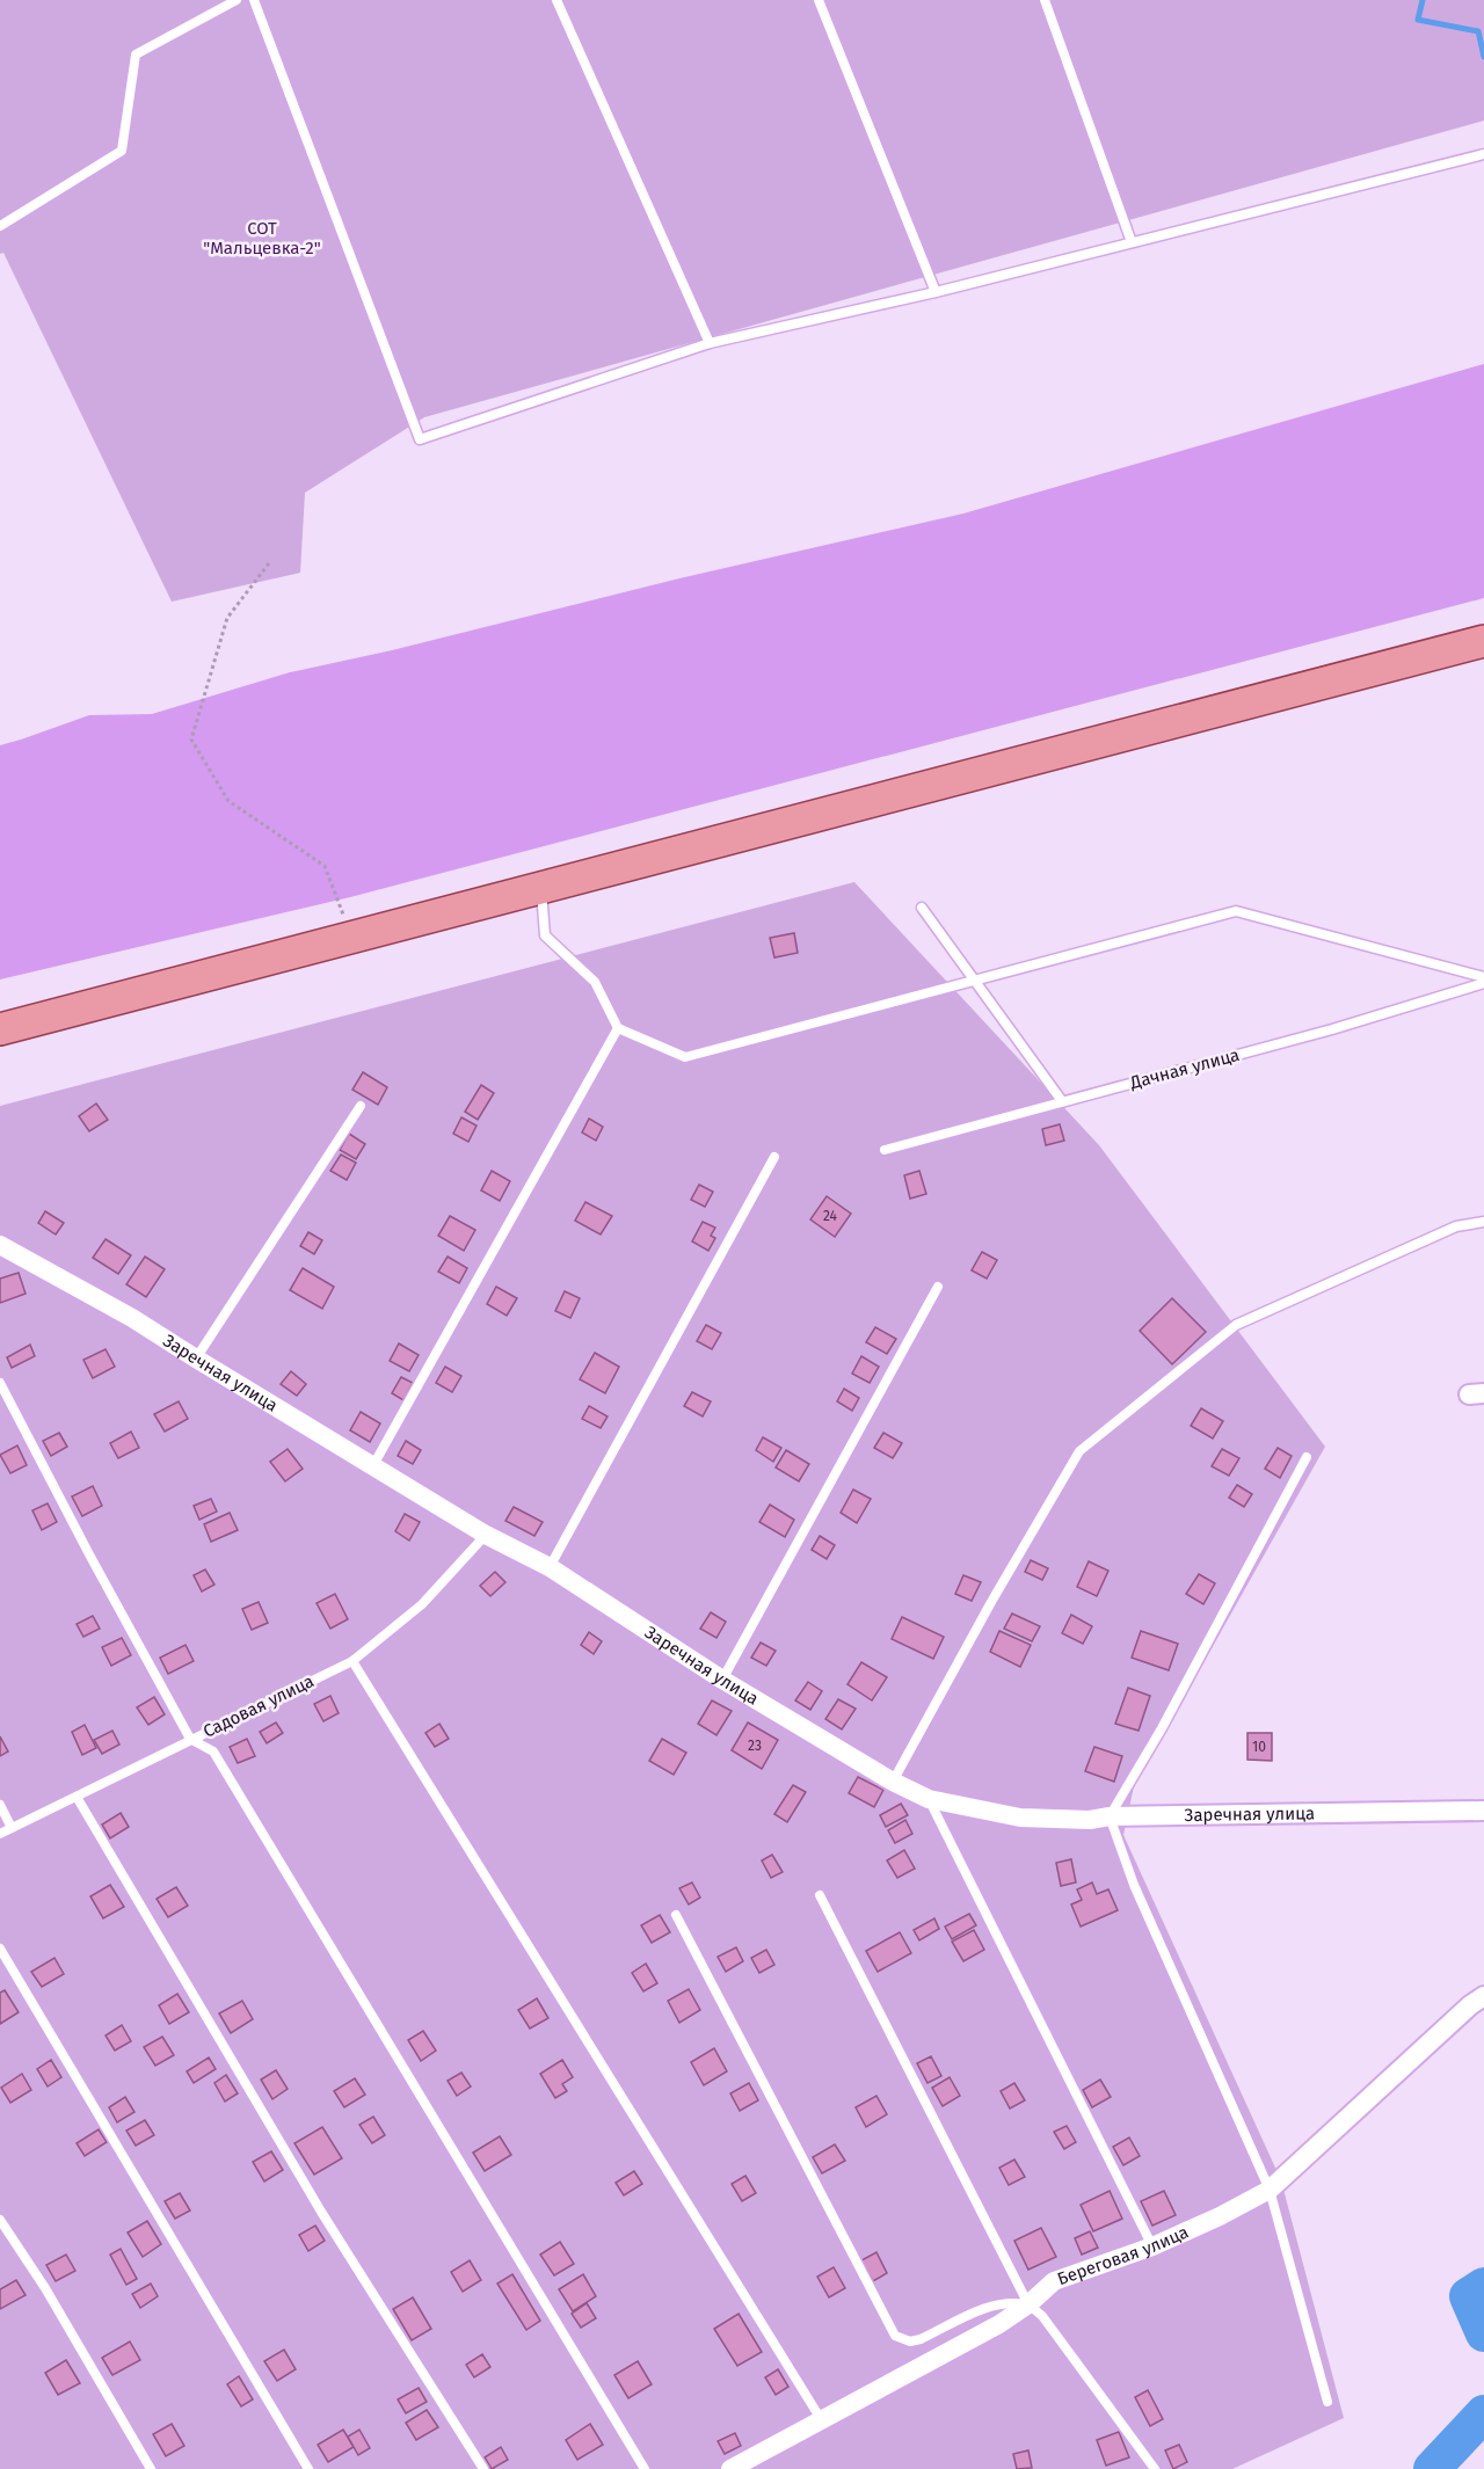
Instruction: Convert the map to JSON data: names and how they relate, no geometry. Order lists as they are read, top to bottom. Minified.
{"streets":{"street":["Заречная улица","Береговая улица"],"lane":["Дачная улица","Садовая улица"]},"crossings":[["Заречная улица","Садовая улица"]],"parks":["СОТ \"Мальцевка-2\""],"house_numbers":["24","23","10"]}
